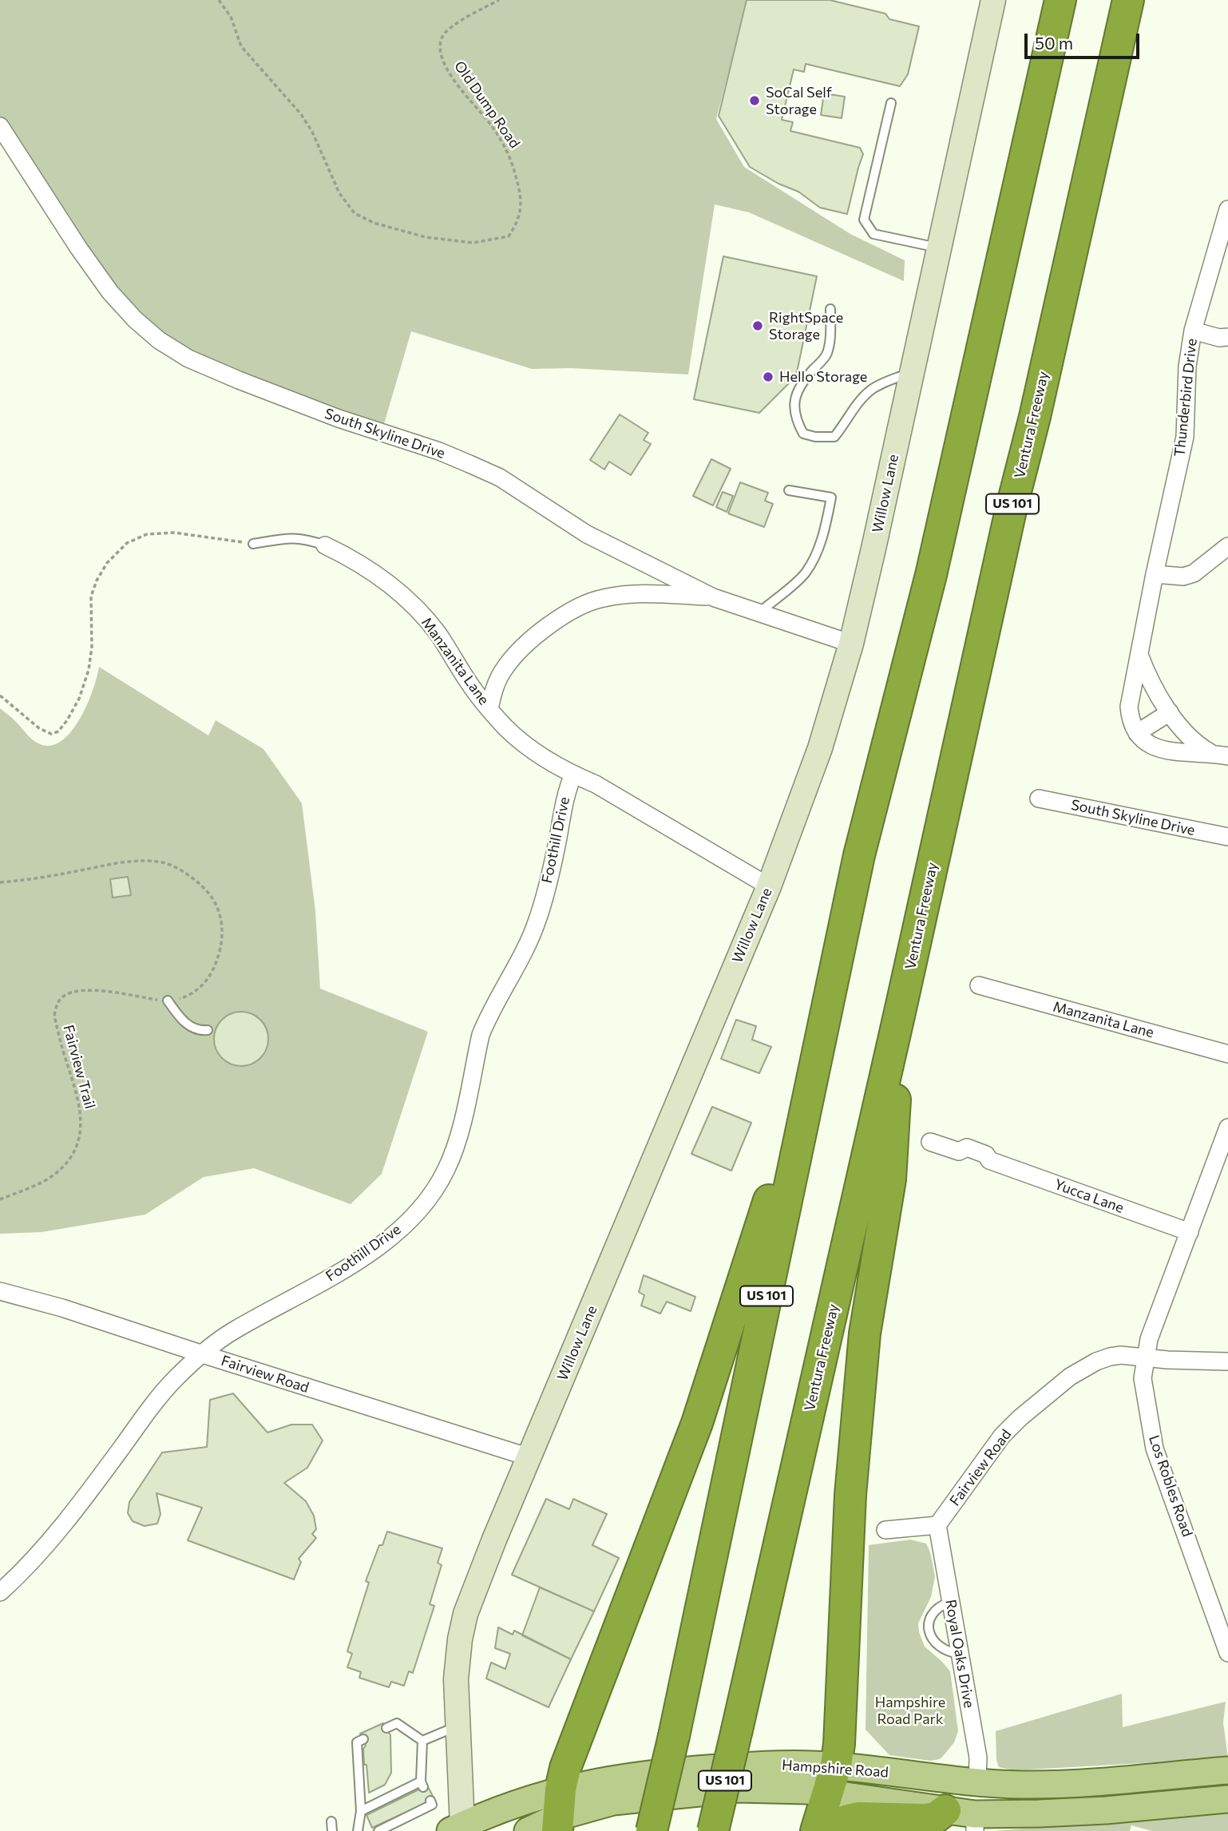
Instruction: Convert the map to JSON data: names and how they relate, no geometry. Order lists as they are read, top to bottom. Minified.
{"streets":{"highway":["Ventura Freeway","US 101"],"main road":["Hampshire Road"],"street":["Thunderbird Drive","South Skyline Drive","Willow Lane","Manzanita Lane","Foothill Drive","Yucca Lane","Fairview Road","Los Robles Road","Royal Oaks Drive"],"path":["Old Dump Road","Fairview Trail"]},"crossings":[["South Skyline Drive","Willow Lane"],["Willow Lane","Manzanita Lane"],["Willow Lane","Fairview Road"],["Willow Lane","Hampshire Road"],["Manzanita Lane","Foothill Drive"],["Foothill Drive","Fairview Road"],["Yucca Lane","Los Robles Road"],["Fairview Road","Los Robles Road"],["Fairview Road","Royal Oaks Drive"],["Royal Oaks Drive","Hampshire Road"]],"parks":["Hampshire Road Park"],"places":["SoCal Self Storage","RightSpace Storage","Hello Storage"],"scale_bar":"50 m"}
